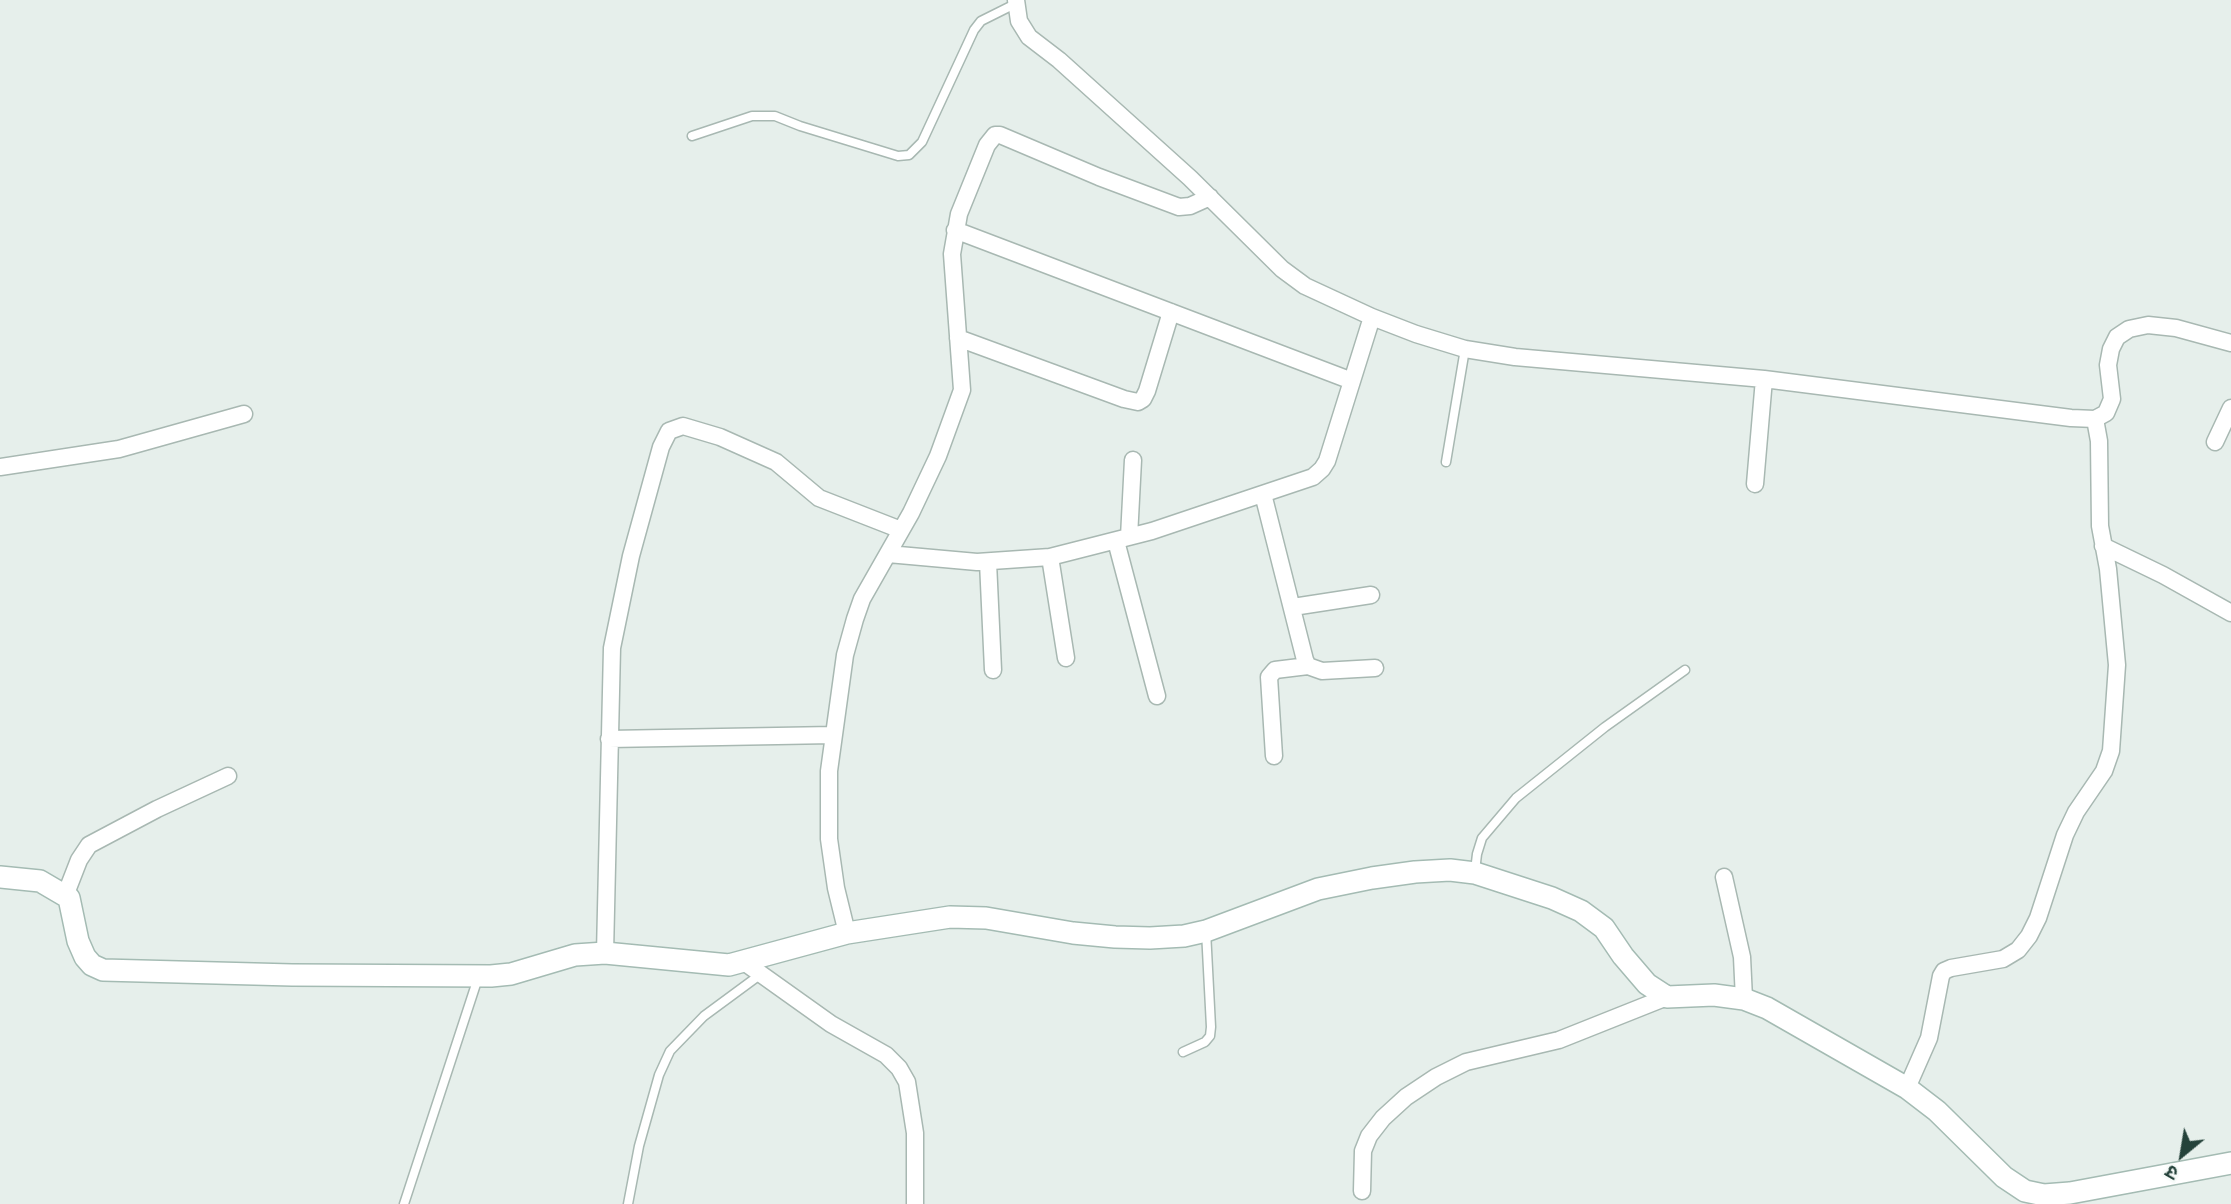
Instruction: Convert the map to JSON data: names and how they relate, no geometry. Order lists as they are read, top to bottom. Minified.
{"north":"bottom left"}
